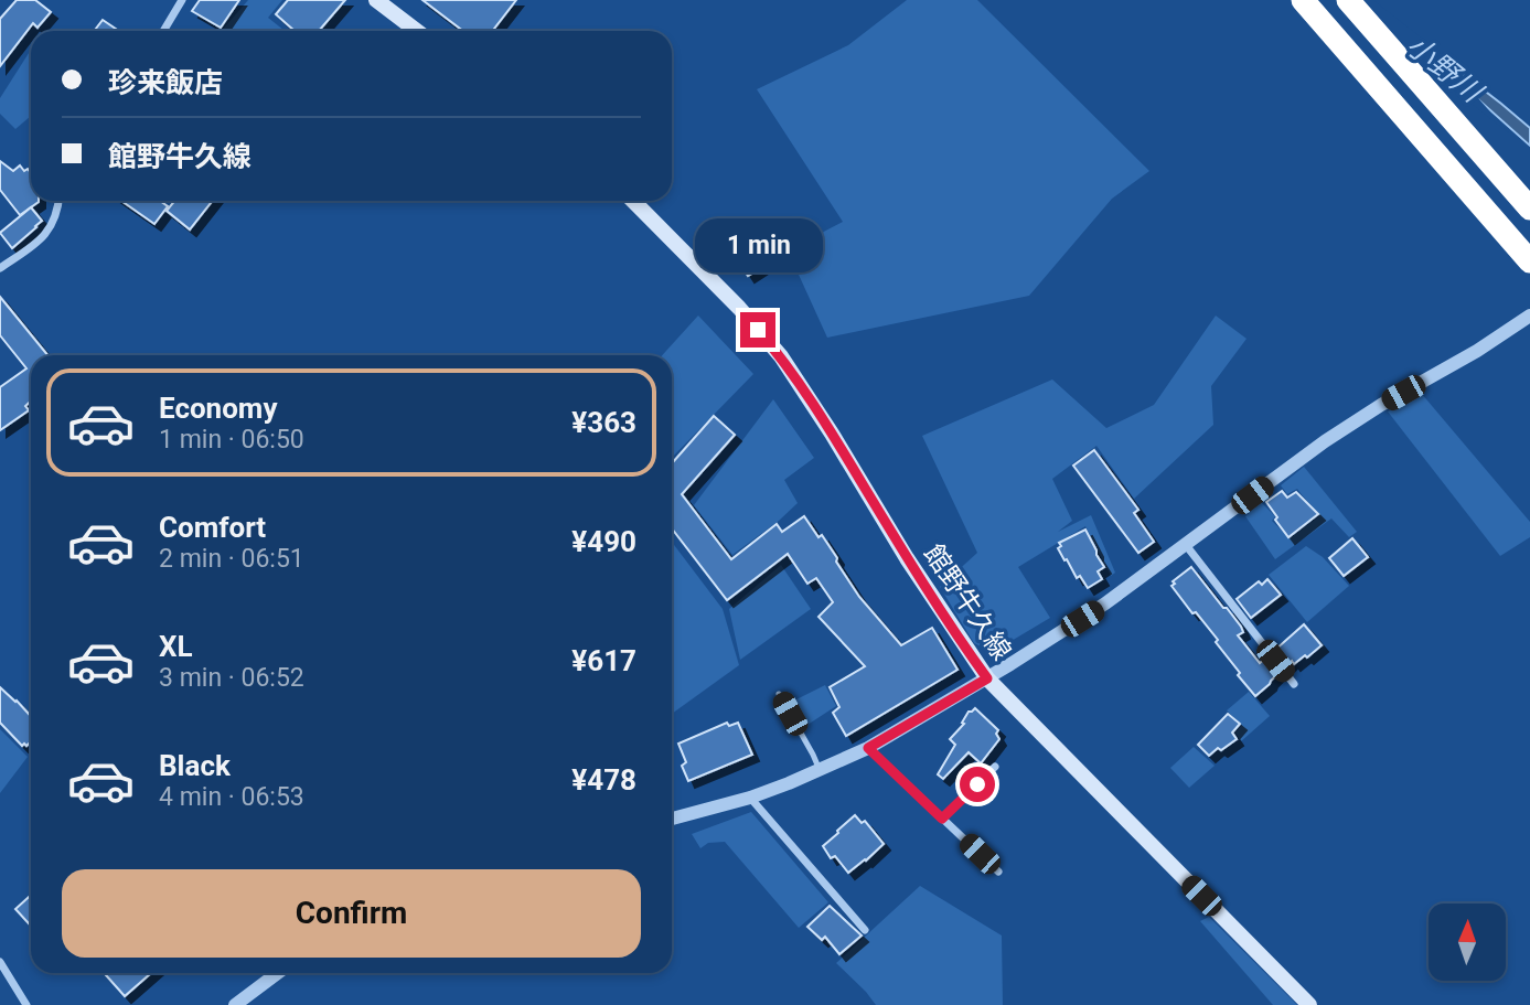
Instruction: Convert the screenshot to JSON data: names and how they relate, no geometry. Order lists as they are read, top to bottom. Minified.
{"streets":{"main road":["館野牛久線"]},"water":["小野川"],"north":"top","page":{"banner":["珍来飯店","館野牛久線"],"bubble":"1 min","list":[{"name":"Economy","note":"1 min · 06:50","value":"¥363"},{"name":"Comfort","note":"2 min · 06:51","value":"¥490"},{"name":"XL","note":"3 min · 06:52","value":"¥617"},{"name":"Black","note":"4 min · 06:53","value":"¥478"}],"buttons":"Confirm"}}
